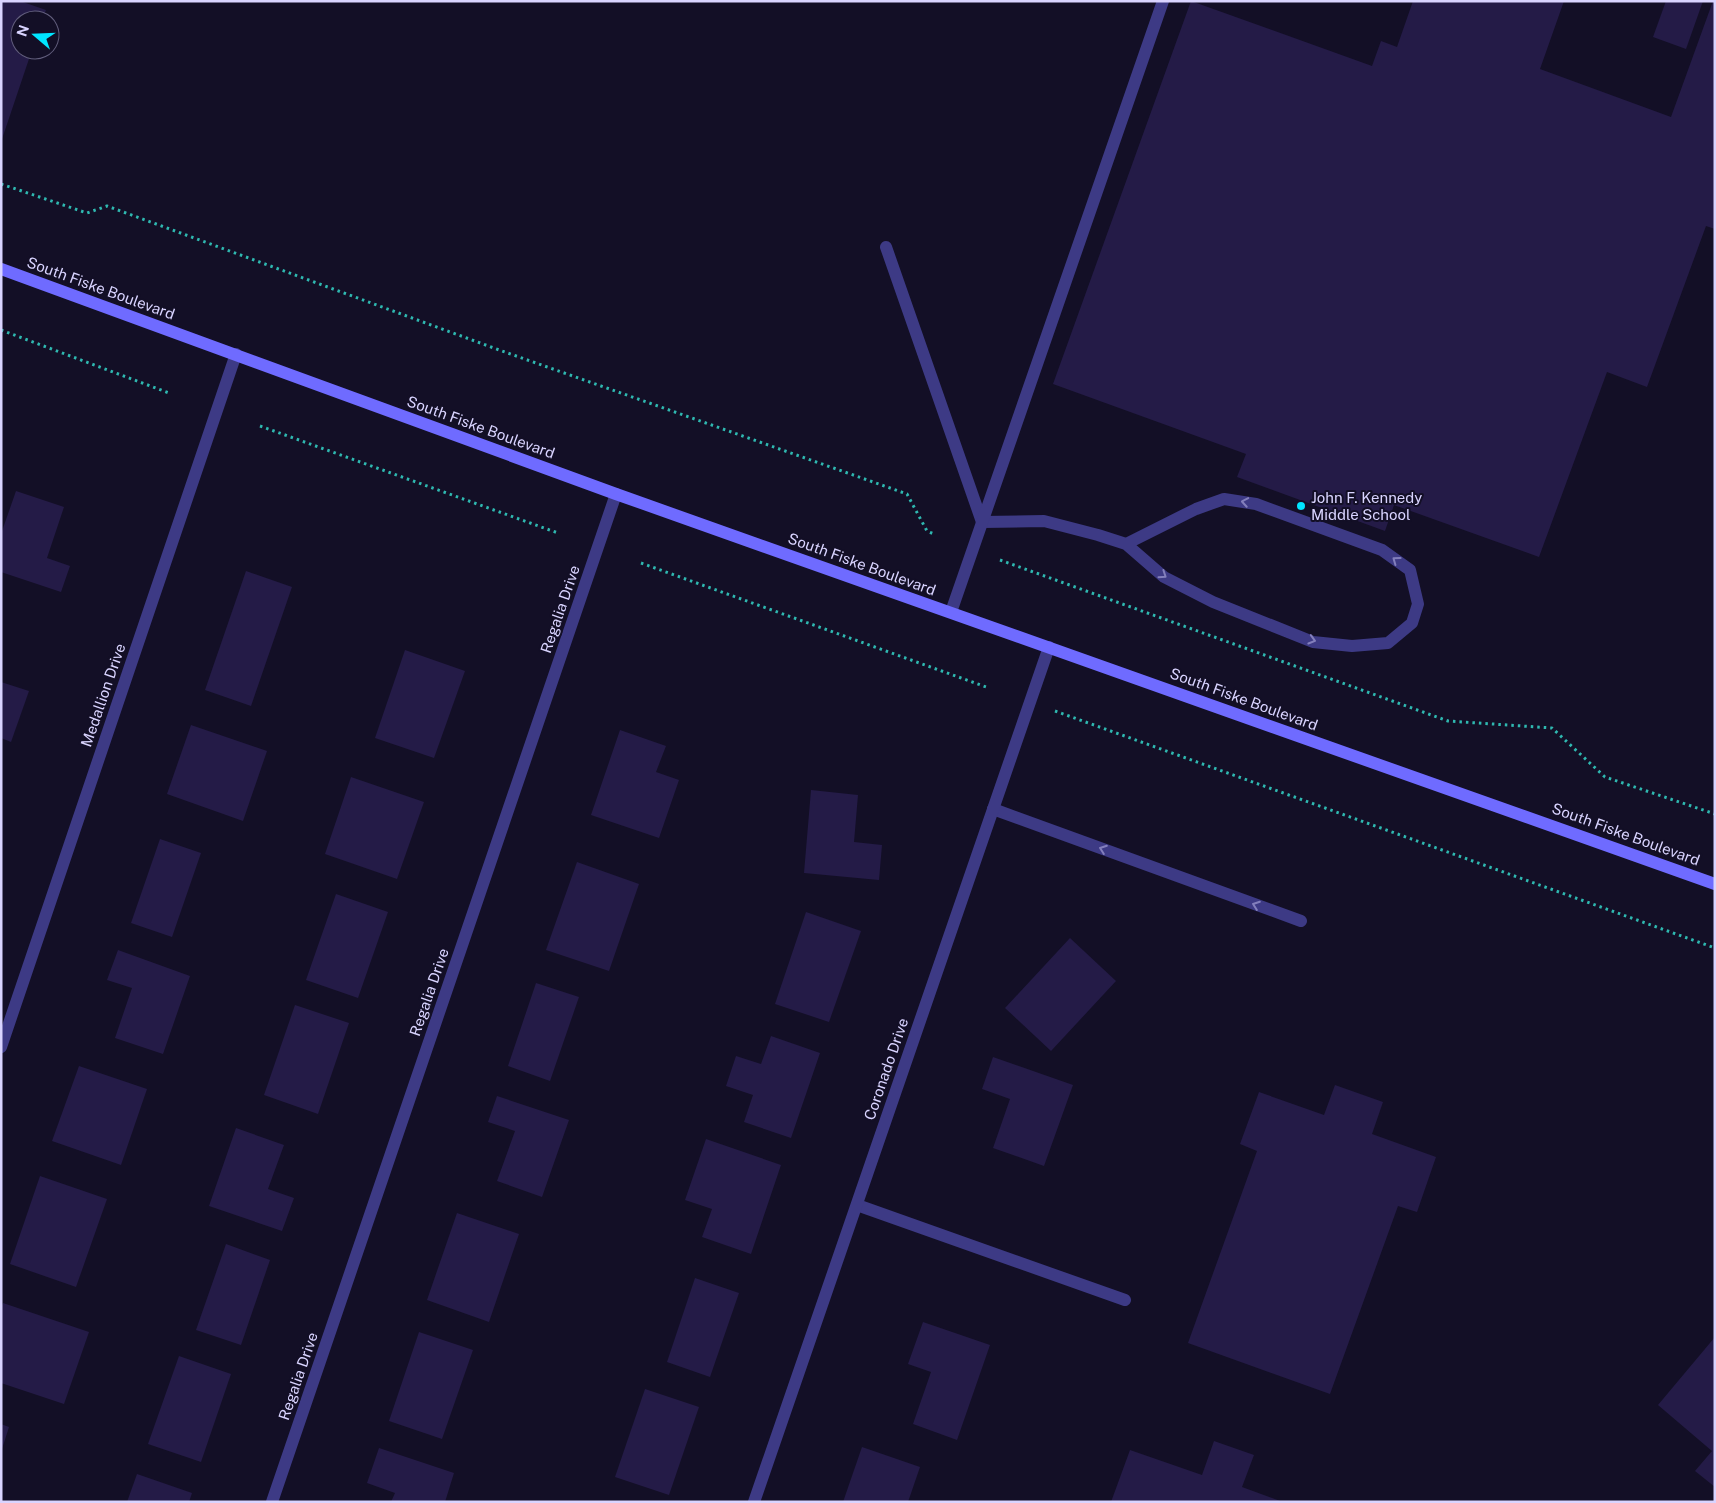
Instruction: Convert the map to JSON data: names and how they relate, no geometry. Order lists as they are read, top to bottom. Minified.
{"streets":{"main road":["South Fiske Boulevard"],"street":["Regalia Drive","Medallion Drive","Coronado Drive"]},"crossings":[["South Fiske Boulevard","Regalia Drive"],["South Fiske Boulevard","Medallion Drive"],["South Fiske Boulevard","Coronado Drive"]],"places":["John F. Kennedy Middle School"],"north":"left"}
